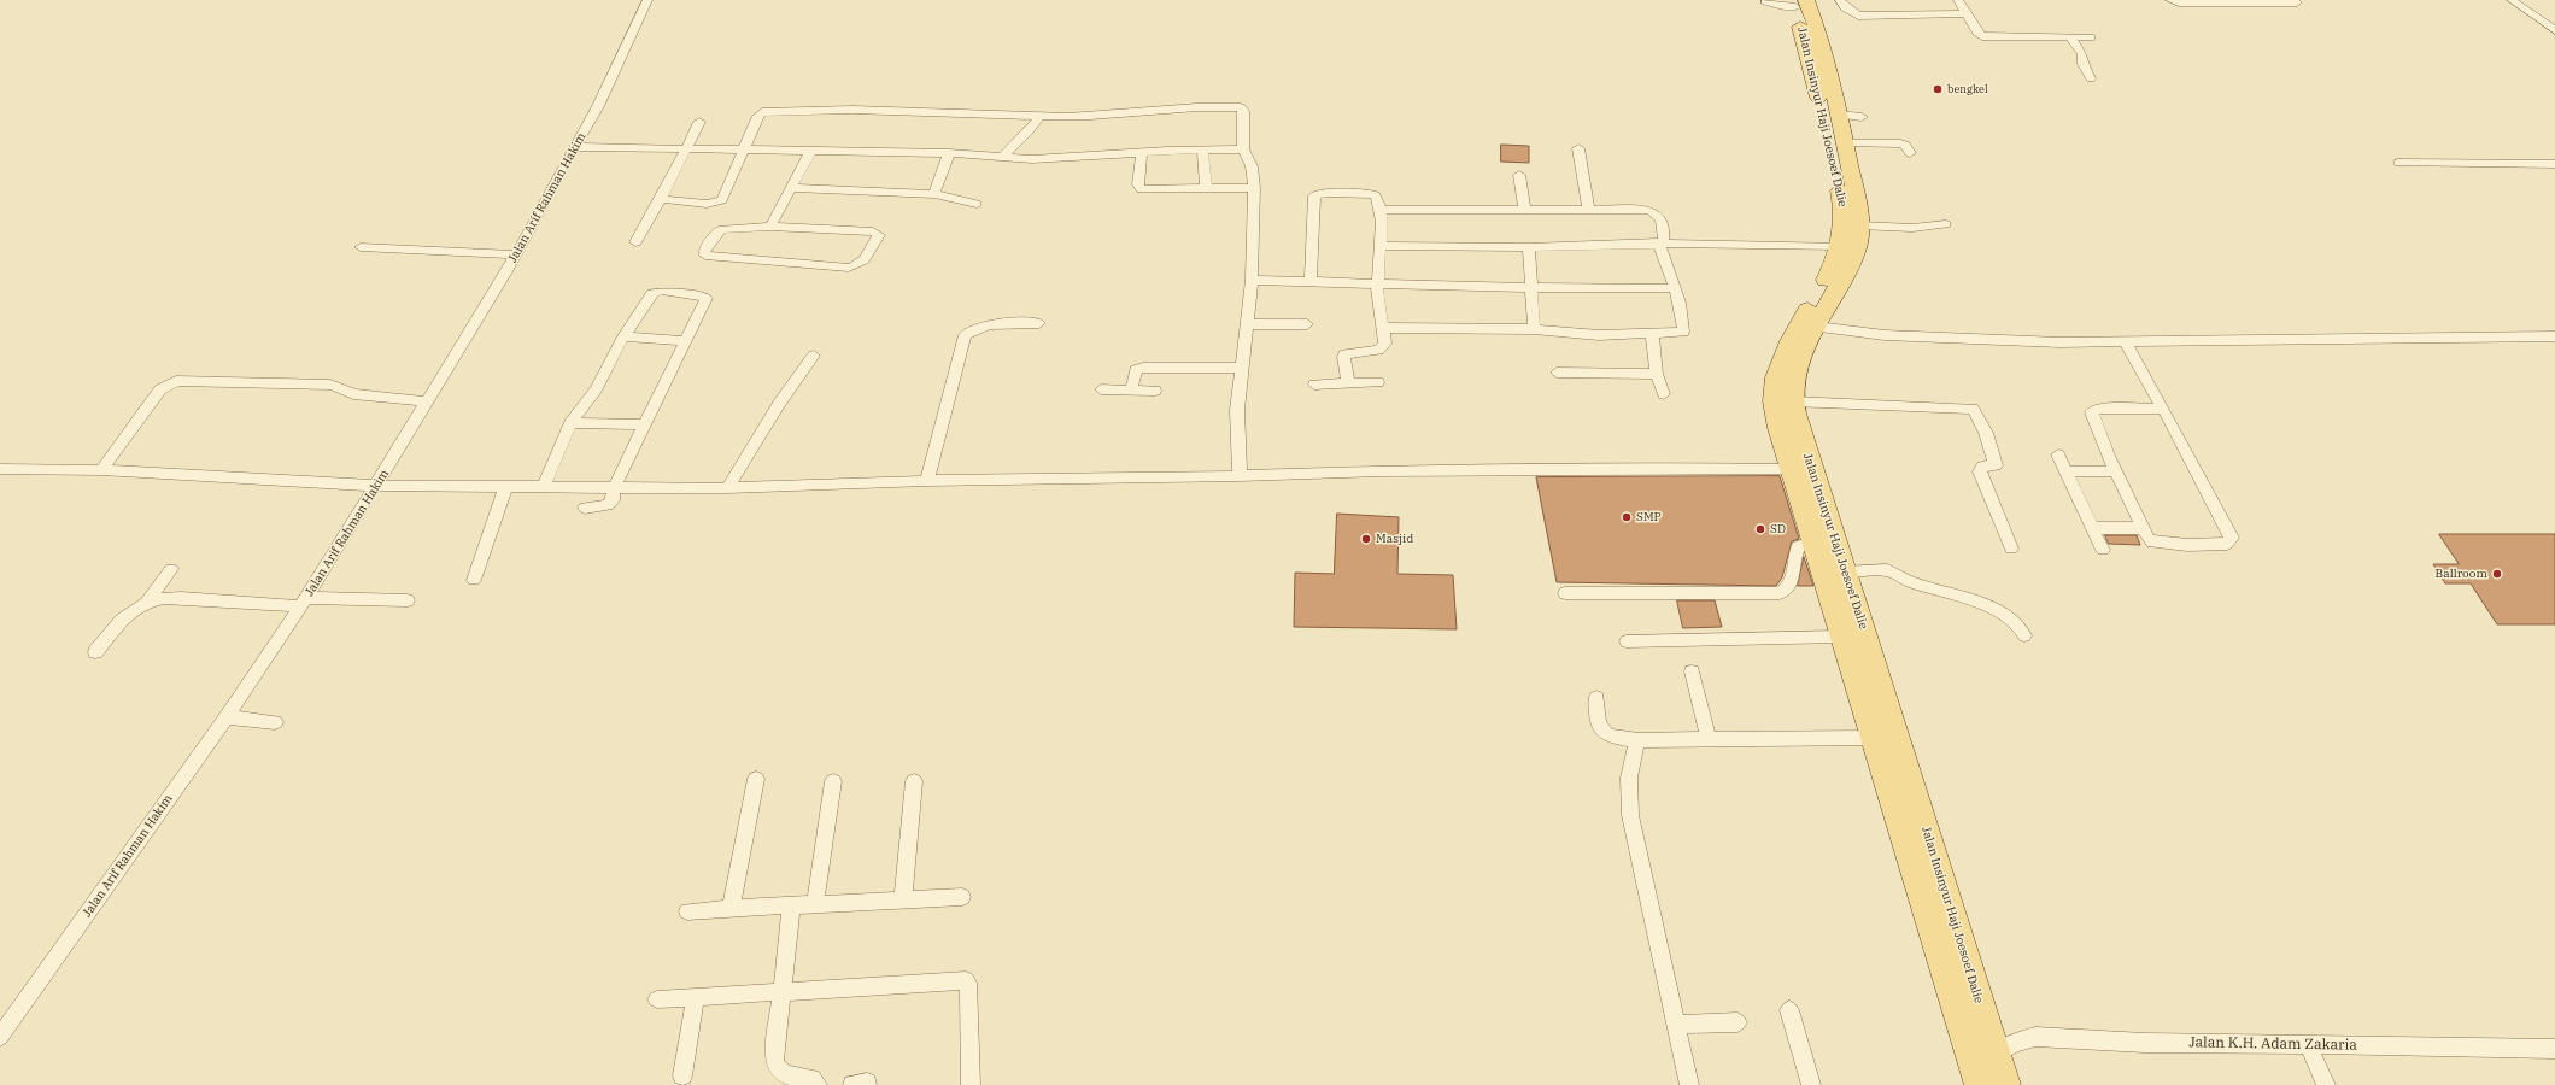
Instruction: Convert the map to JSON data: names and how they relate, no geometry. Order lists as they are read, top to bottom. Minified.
{"streets":{"main road":["Jalan Insinyur Haji Joesoef Dalie"],"street":["Jalan Arif Rahman Hakim","Jalan K.H. Adam Zakaria"]},"crossings":[["Jalan Insinyur Haji Joesoef Dalie","Jalan K.H. Adam Zakaria"]],"places":["bengkel","SMP","SD","Masjid","Ballroom"]}
